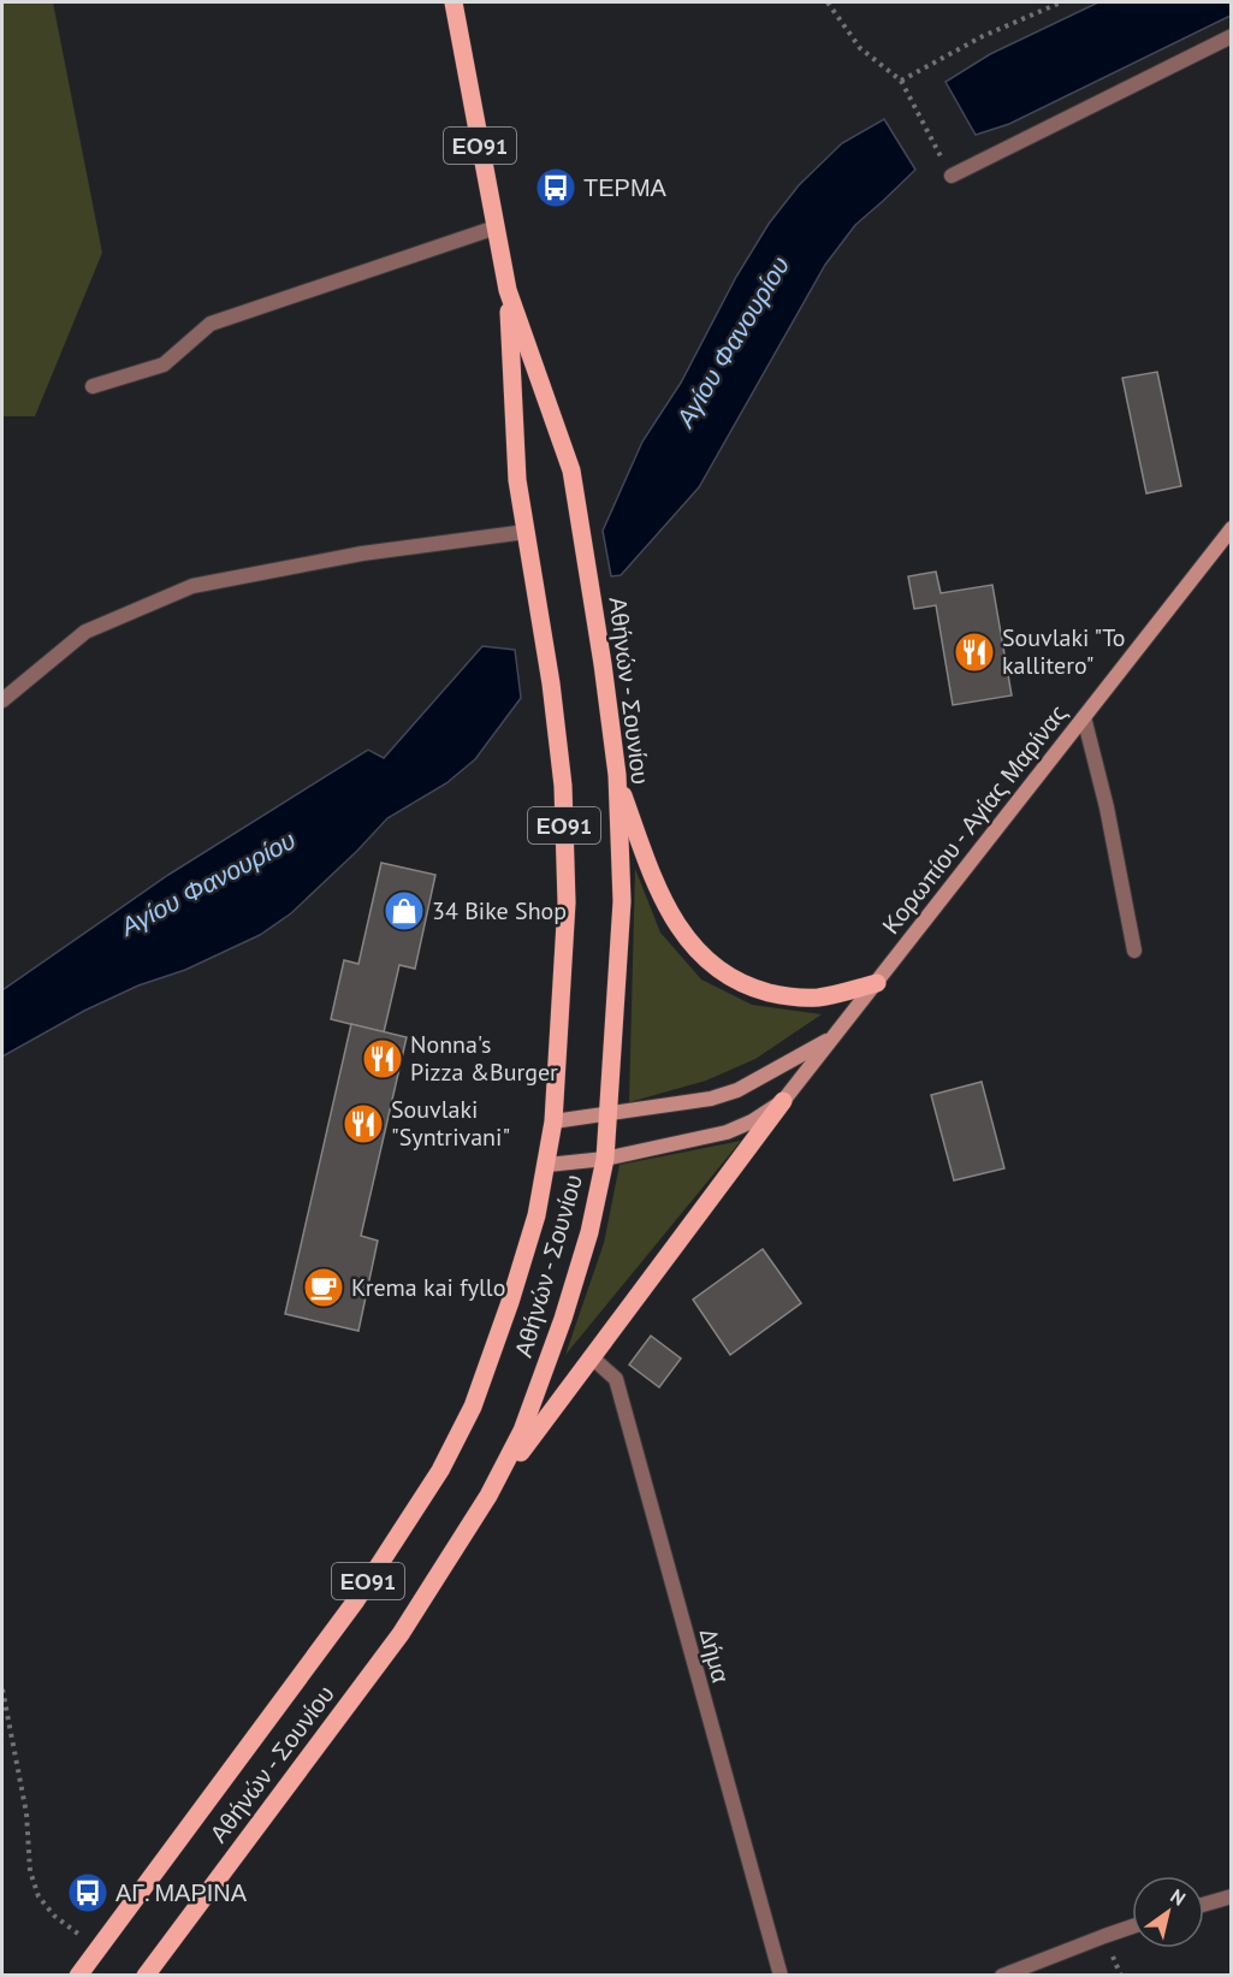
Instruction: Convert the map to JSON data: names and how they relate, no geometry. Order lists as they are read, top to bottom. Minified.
{"streets":{"main road":["ΕΟ91","Αθήνών - Σουνίου","Κορωπίου - Αγίας Μαρίνας"],"street":["Δήμα"]},"crossings":[["Αθήνών - Σουνίου","Κορωπίου - Αγίας Μαρίνας"]],"water":["Αγίου Φανουρίου"],"places":{"bus stop":["ΤΕΡΜΑ","ΑΓ. ΜΑΡΙΝΑ"],"restaurant":["Souvlaki \"To kallitero\"","Nonna's Pizza &Burger","Souvlaki \"Syntrivani\""],"shop":["34 Bike Shop"],"cafe":["Krema kai fyllo"]},"north":"top right"}
